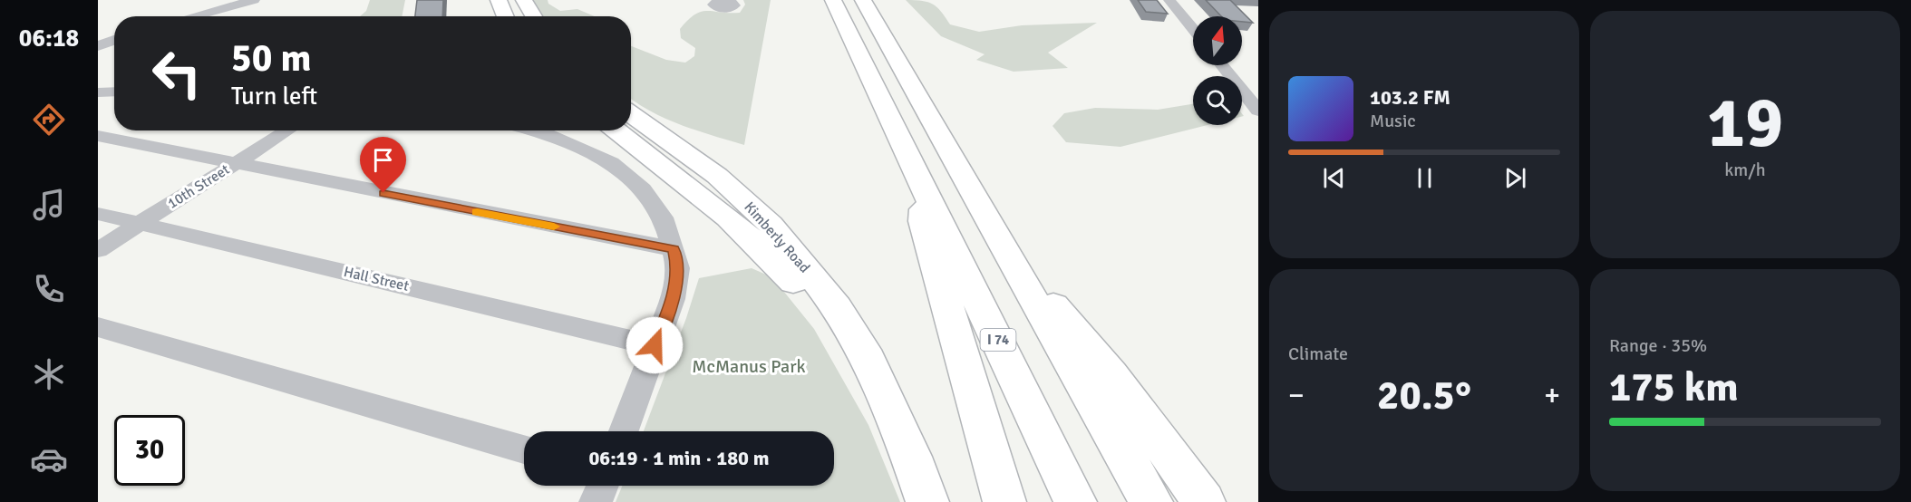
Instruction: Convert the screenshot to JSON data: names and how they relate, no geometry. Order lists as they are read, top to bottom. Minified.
{"streets":{"main road":["Kimberly Road","I 74"],"street":["10th Street","Hall Street"]},"crossings":[["10th Street","Hall Street"]],"parks":["McManus Park"],"north":"top","page":{"tabs":"06:18","tile":[["19","km/h"],"Climate",["Range · 35%","175 km"]],"turn":["50 m","Turn left"],"song":["103.2 FM","Music"],"heat":["−","20.5°","+"],"limit":"30","trip":"06:19 · 1 min · 180 m"}}
